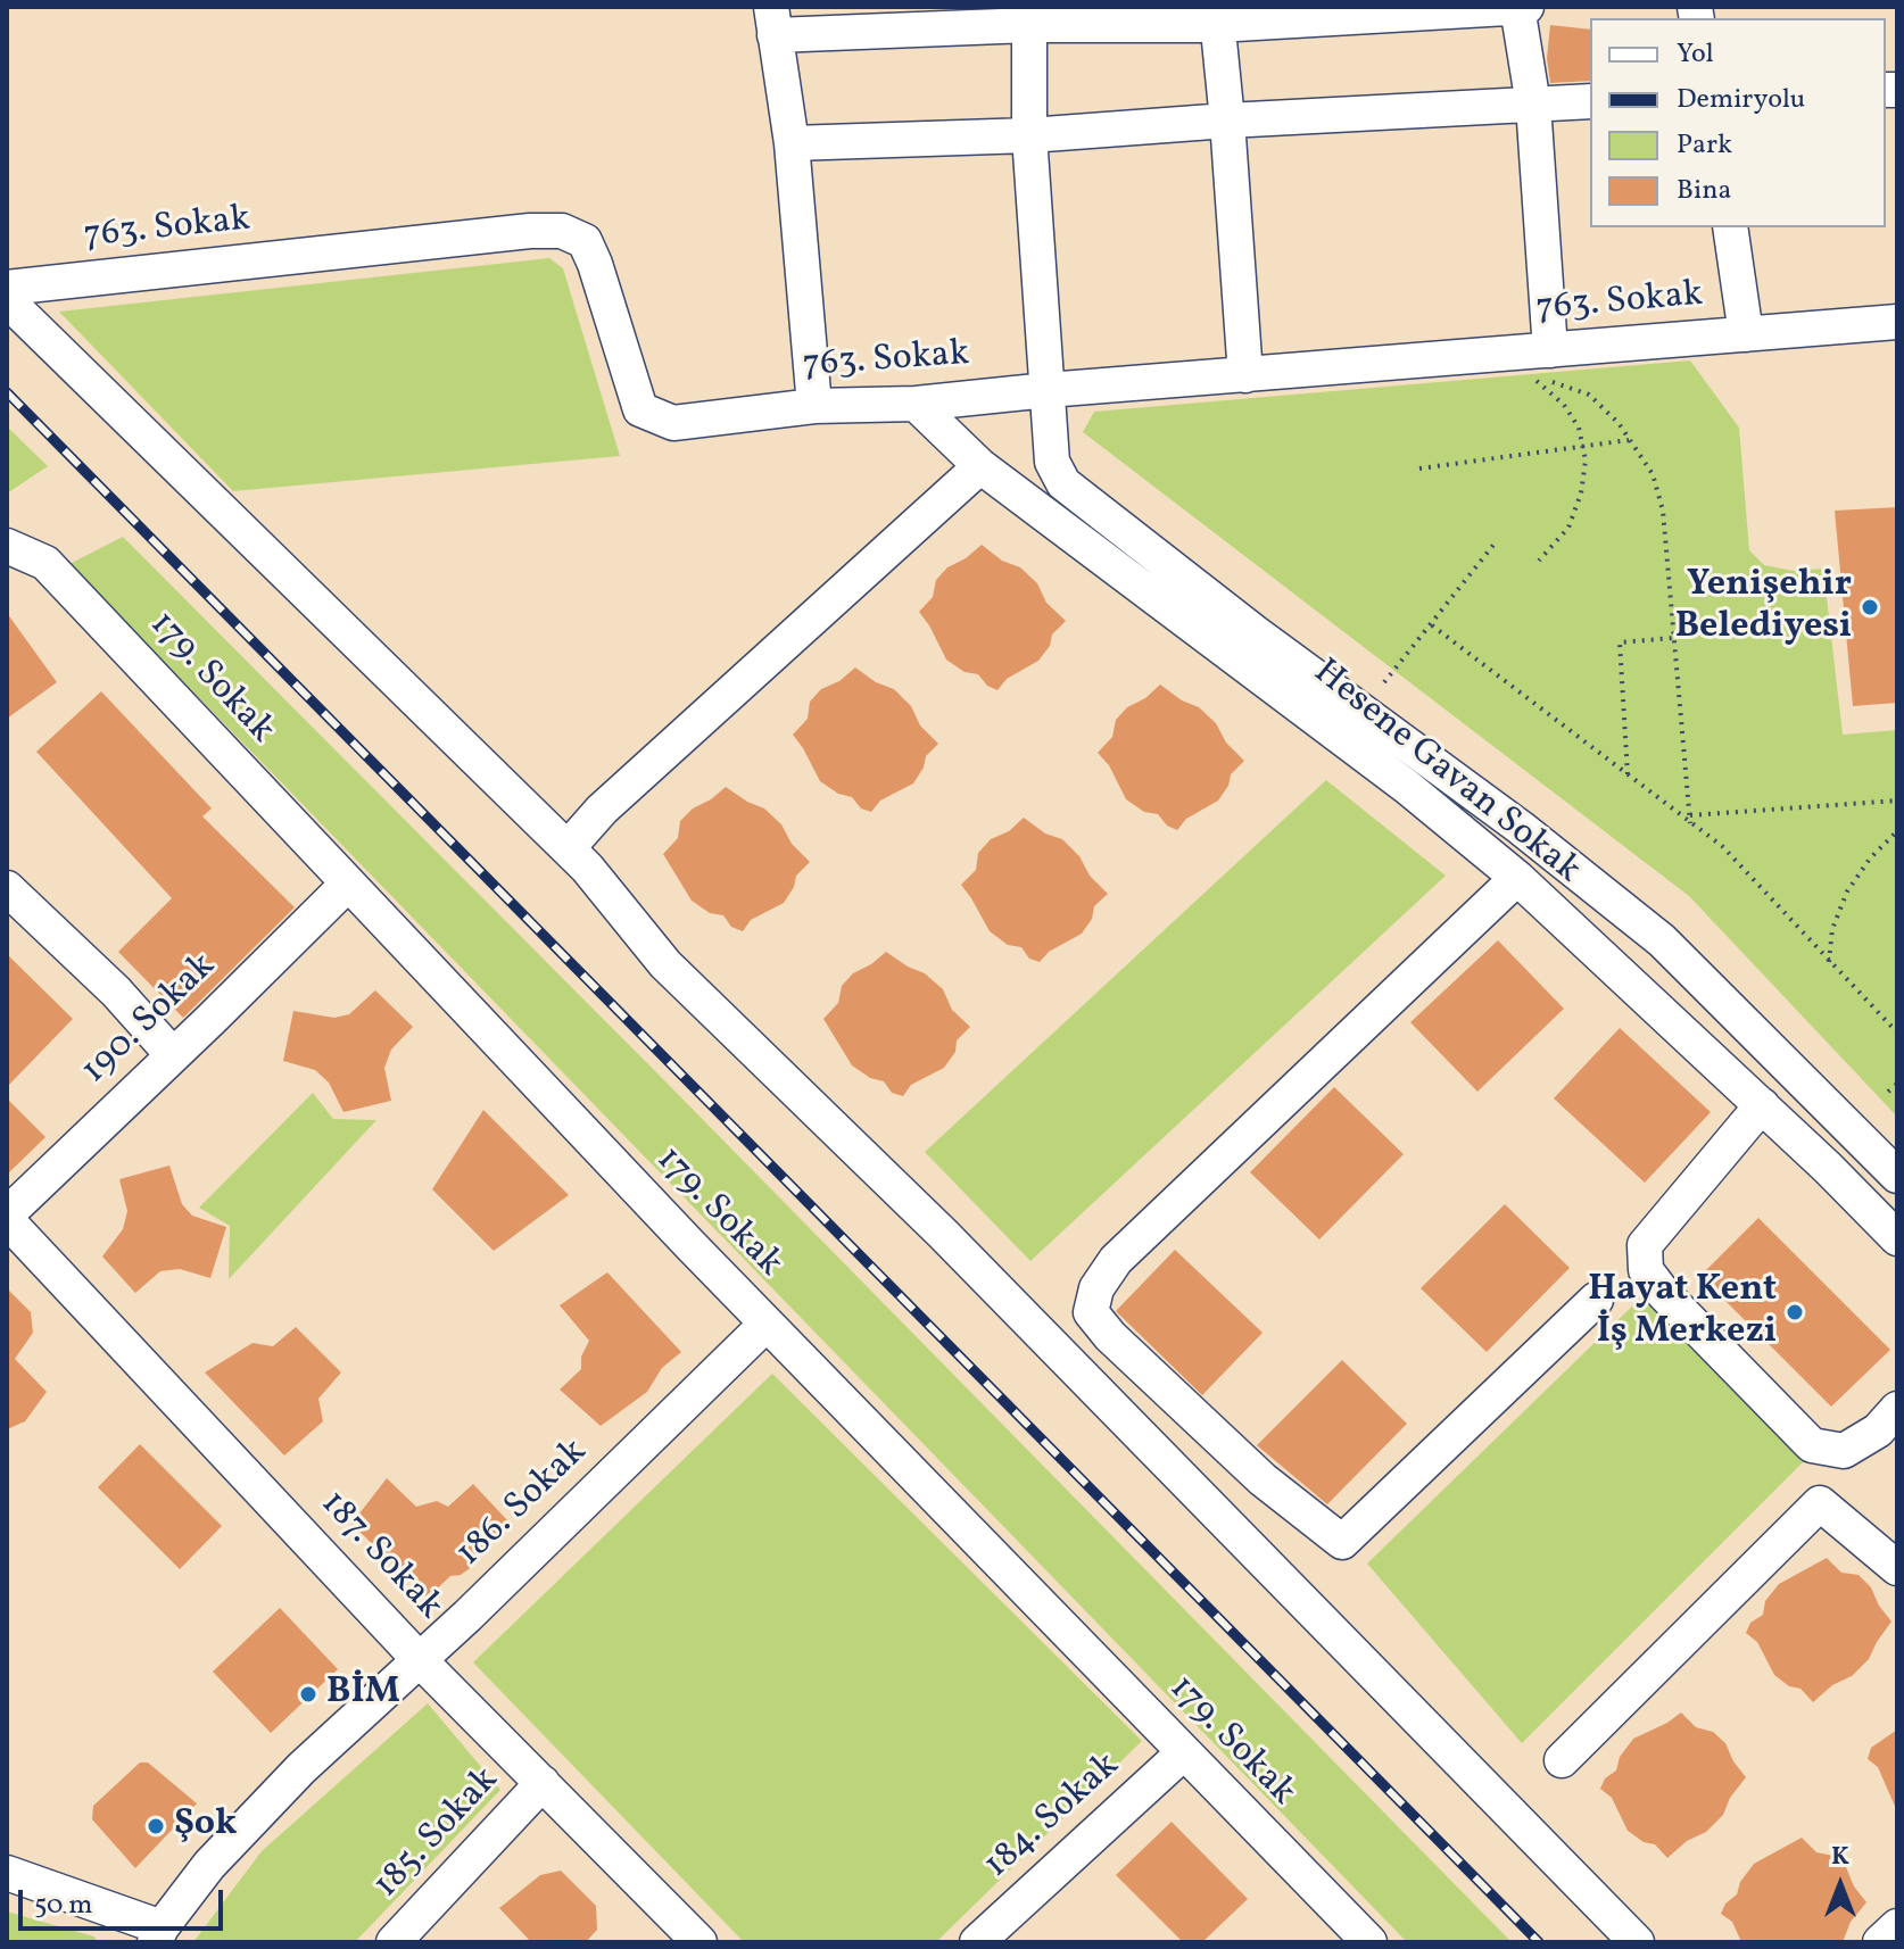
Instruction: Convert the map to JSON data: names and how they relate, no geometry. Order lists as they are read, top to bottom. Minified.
{"streets":{"street":["763. Sokak","179. Sokak","Hesene Gavan Sokak","190. Sokak","186. Sokak","187. Sokak","184. Sokak","185. Sokak"]},"crossings":[["763. Sokak","Hesene Gavan Sokak"],["179. Sokak","190. Sokak"],["179. Sokak","186. Sokak"],["179. Sokak","184. Sokak"],["190. Sokak","187. Sokak"],["186. Sokak","187. Sokak"],["187. Sokak","185. Sokak"]],"places":["Yenişehir Belediyesi","Hayat Kent İş Merkezi","BİM","Şok"],"legend":["Yol","Demiryolu","Park","Bina"],"scale_bar":"50 m","north":"top"}
